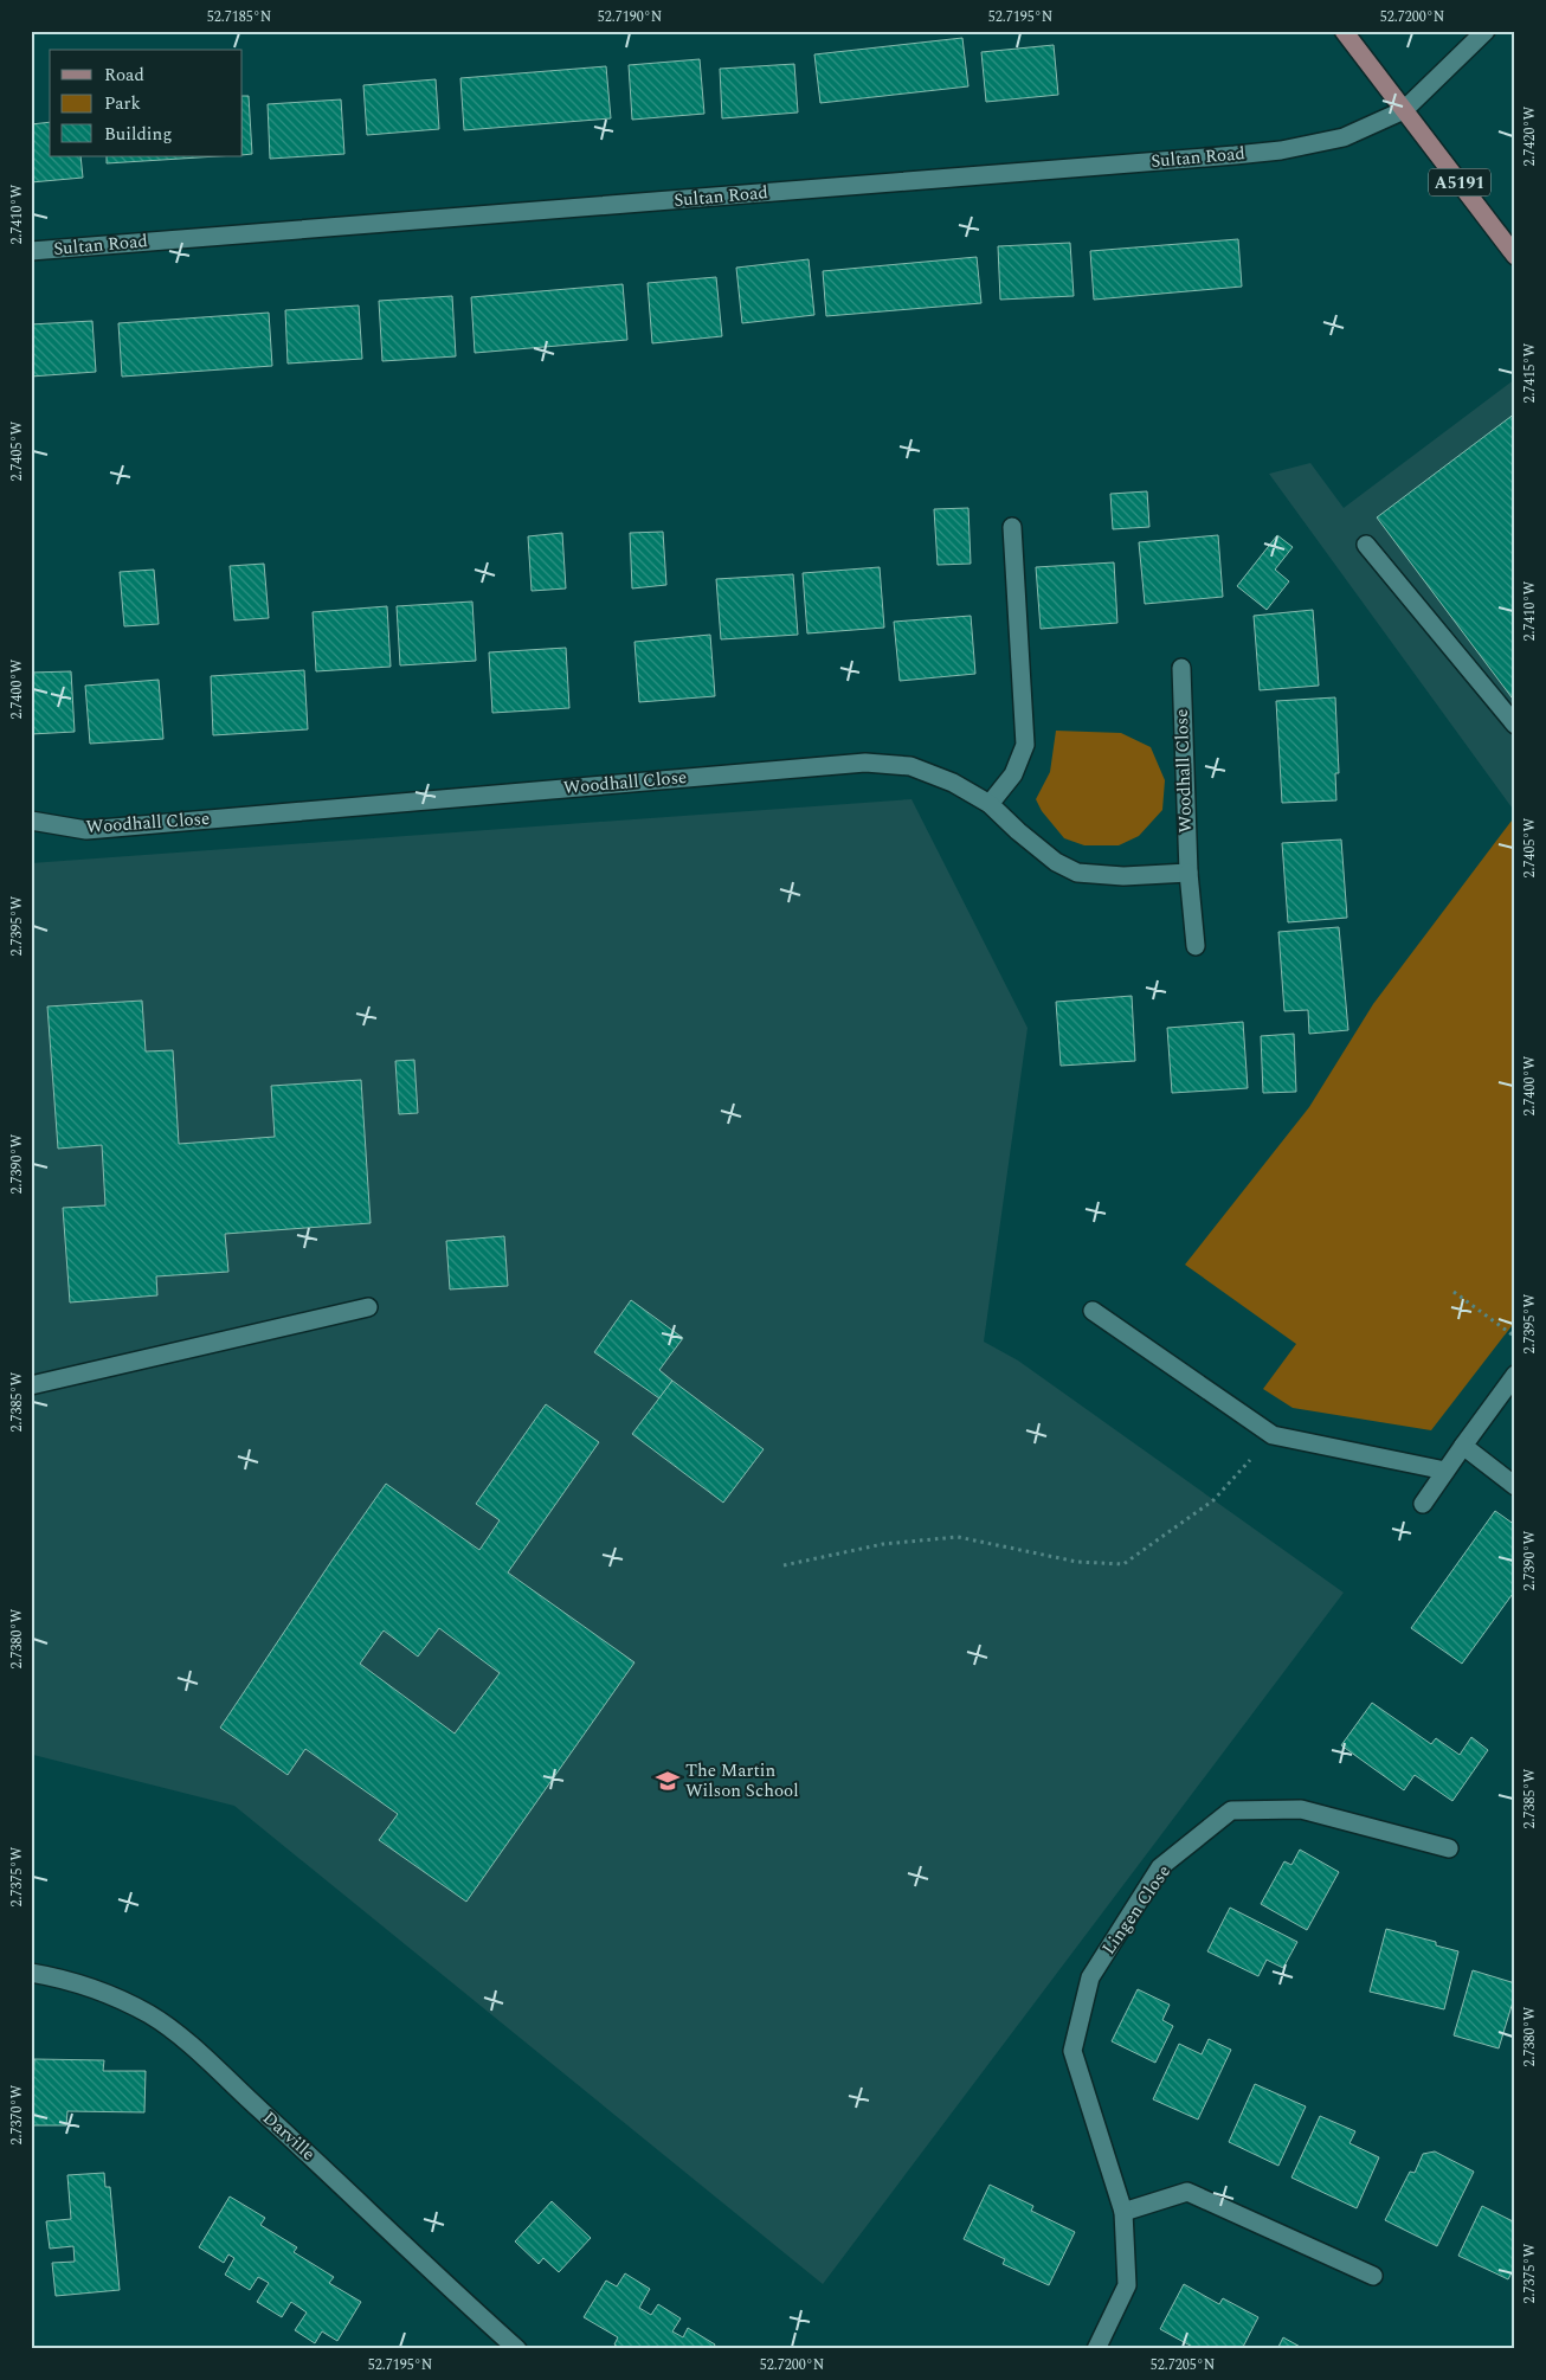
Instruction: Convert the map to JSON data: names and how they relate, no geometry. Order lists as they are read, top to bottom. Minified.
{"streets":{"main road":["A5191"],"street":["Sultan Road","Woodhall Close","Lingen Close","Darville"]},"crossings":[["Sultan Road","A5191"]],"places":{"school or university":["The Martin Wilson School"]},"legend":["Road","Park","Building"],"coordinates":["52.7185°N","52.7190°N","52.7195°N","52.7200°N","2.7420°W","2.7410°W","2.7415°W","2.7405°W","2.7400°W","2.7395°W","2.7390°W","2.7385°W","2.7380°W","2.7375°W","2.7370°W","52.7205°N"]}
